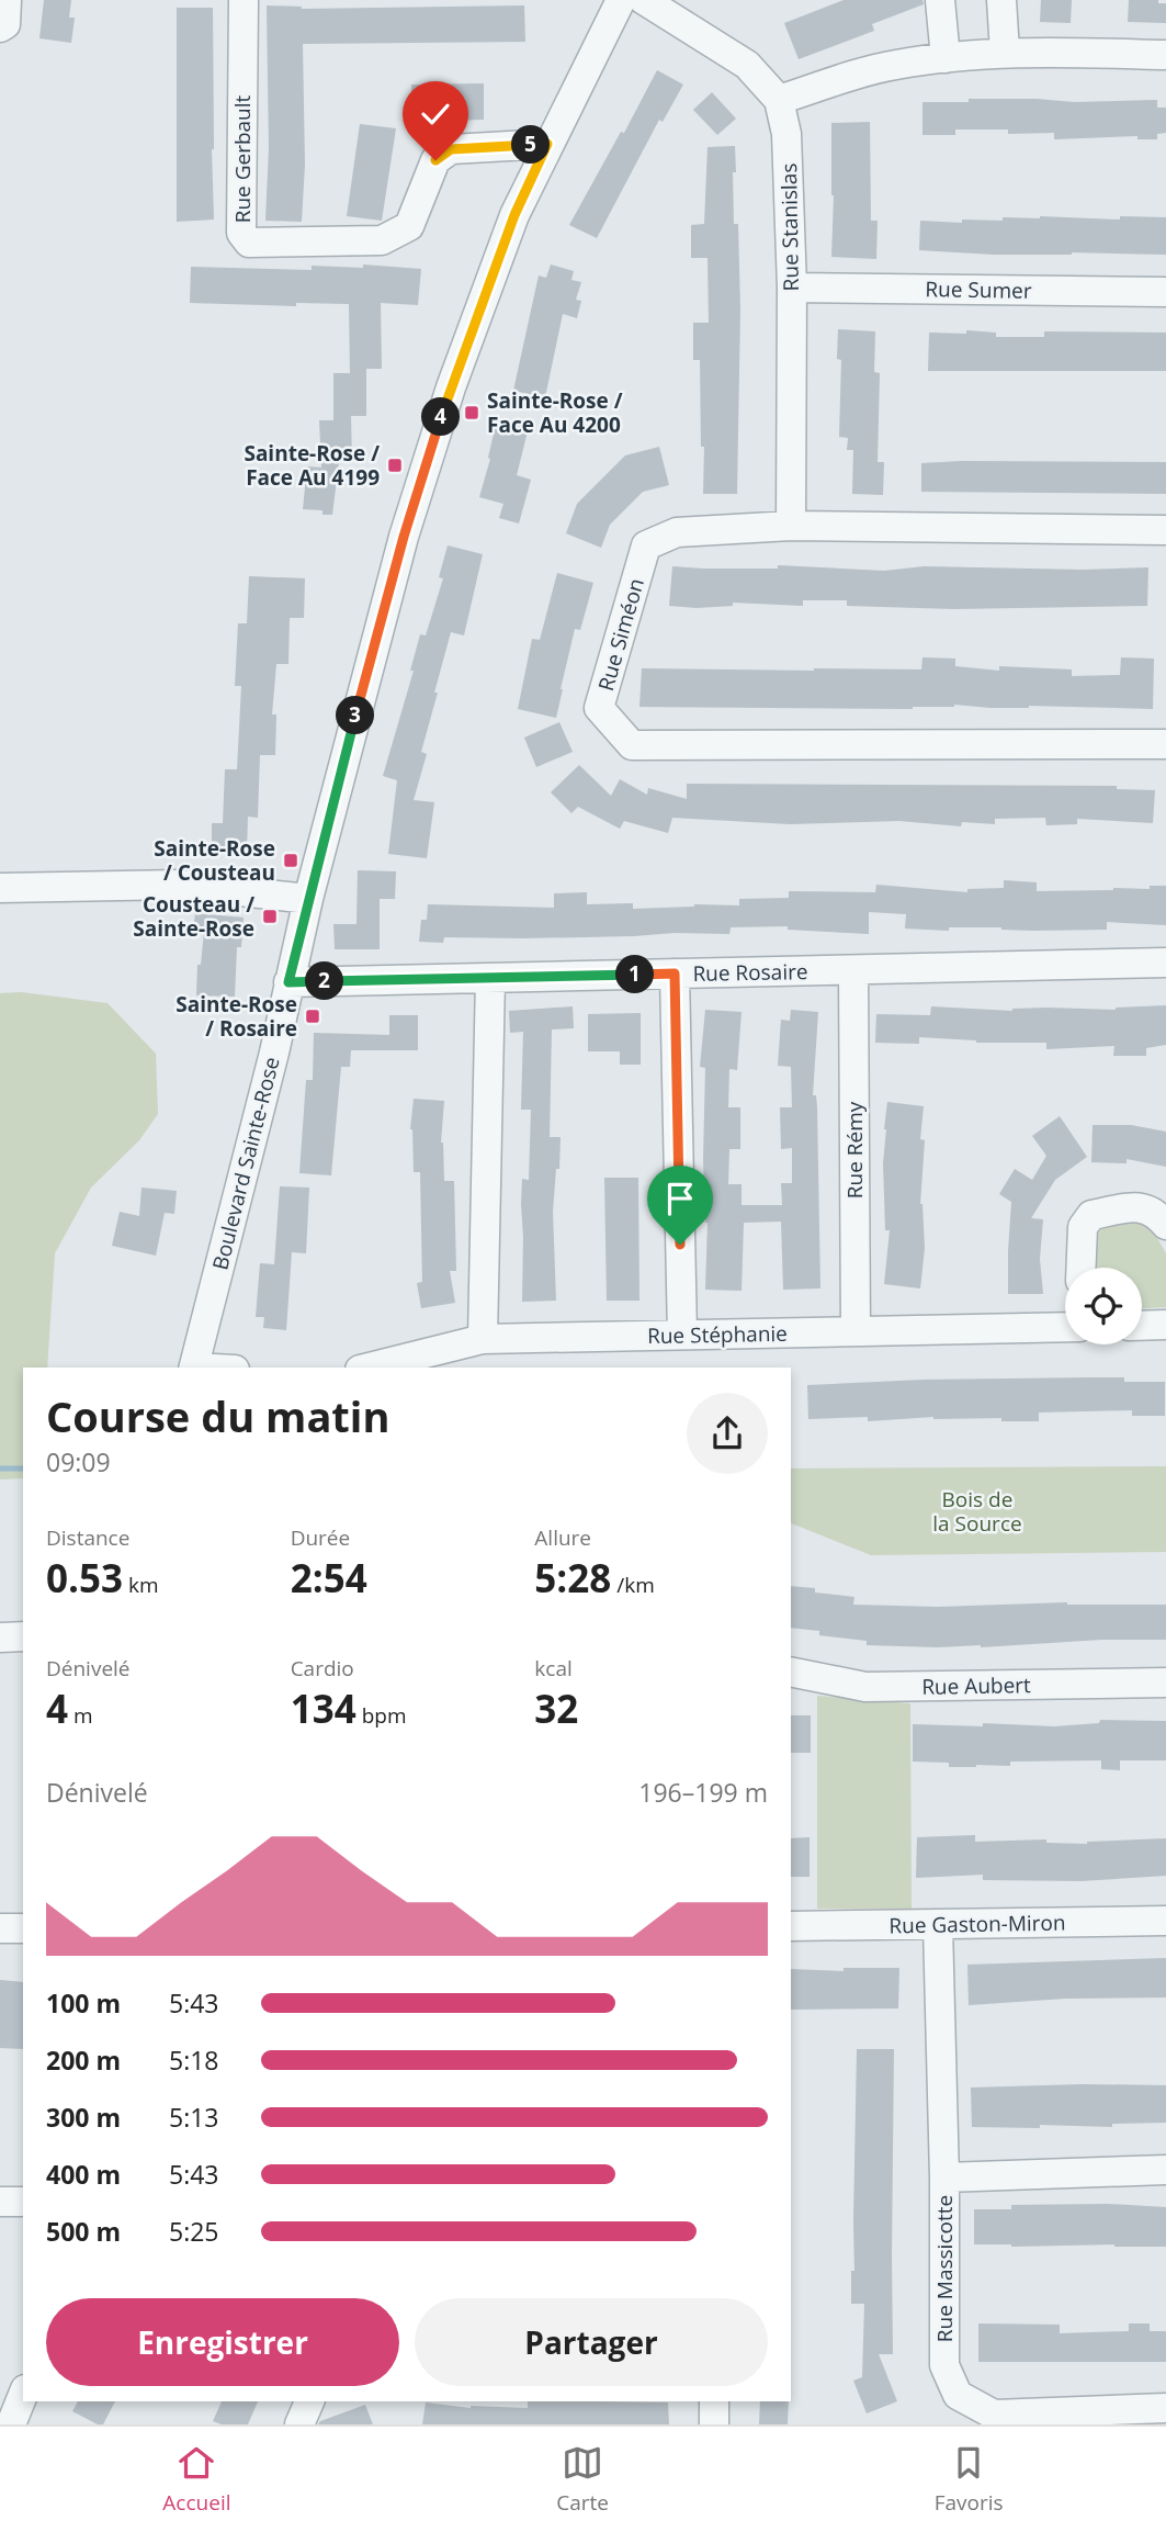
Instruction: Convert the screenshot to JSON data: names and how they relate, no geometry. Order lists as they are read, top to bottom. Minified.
{"streets":{"street":["Rue Gerbault","Rue Stanislas","Rue Sumer","Rue Siméon","Rue Rosaire","Rue Rémy","Boulevard Sainte-Rose","Rue Stéphanie","Rue Aubert","Rue Gaston-Miron","Rue Massicotte"]},"crossings":[["Rue Gerbault","Boulevard Sainte-Rose"],["Rue Stanislas","Rue Sumer"],["Rue Stanislas","Rue Siméon"],["Rue Rosaire","Rue Rémy"],["Rue Rosaire","Boulevard Sainte-Rose"],["Rue Rémy","Rue Stéphanie"],["Rue Gaston-Miron","Rue Massicotte"]],"parks":["Bois de la Source"],"places":{"transit":["Sainte-Rose / Face Au 4200","Sainte-Rose / Face Au 4199","Sainte-Rose / Cousteau","Cousteau / Sainte-Rose","Sainte-Rose / Rosaire"]},"page":{"pins":["5","4","3","1","2"],"heading":["Course du matin","09:09"],"stats":[["Distance","0.53 km"],["Durée","2:54"],["Allure","5:28 /km"],["Dénivelé","4 m"],["Cardio","134 bpm"],["kcal","32"]],"chart":["Dénivelé","196–199 m"],"list":[{"name":"100 m","note":"5:43"},{"name":"200 m","note":"5:18"},{"name":"300 m","note":"5:13"},{"name":"400 m","note":"5:43"},{"name":"500 m","note":"5:25"}],"buttons":["Enregistrer","Partager"],"tabs":["Accueil","Carte","Favoris"]}}
